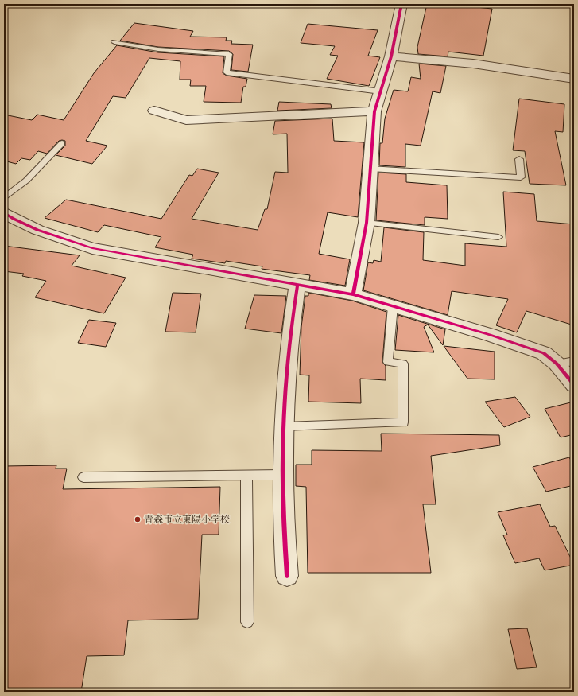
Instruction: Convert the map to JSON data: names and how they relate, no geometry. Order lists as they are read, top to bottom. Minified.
{"places":["青森市立東陽小学校"]}
